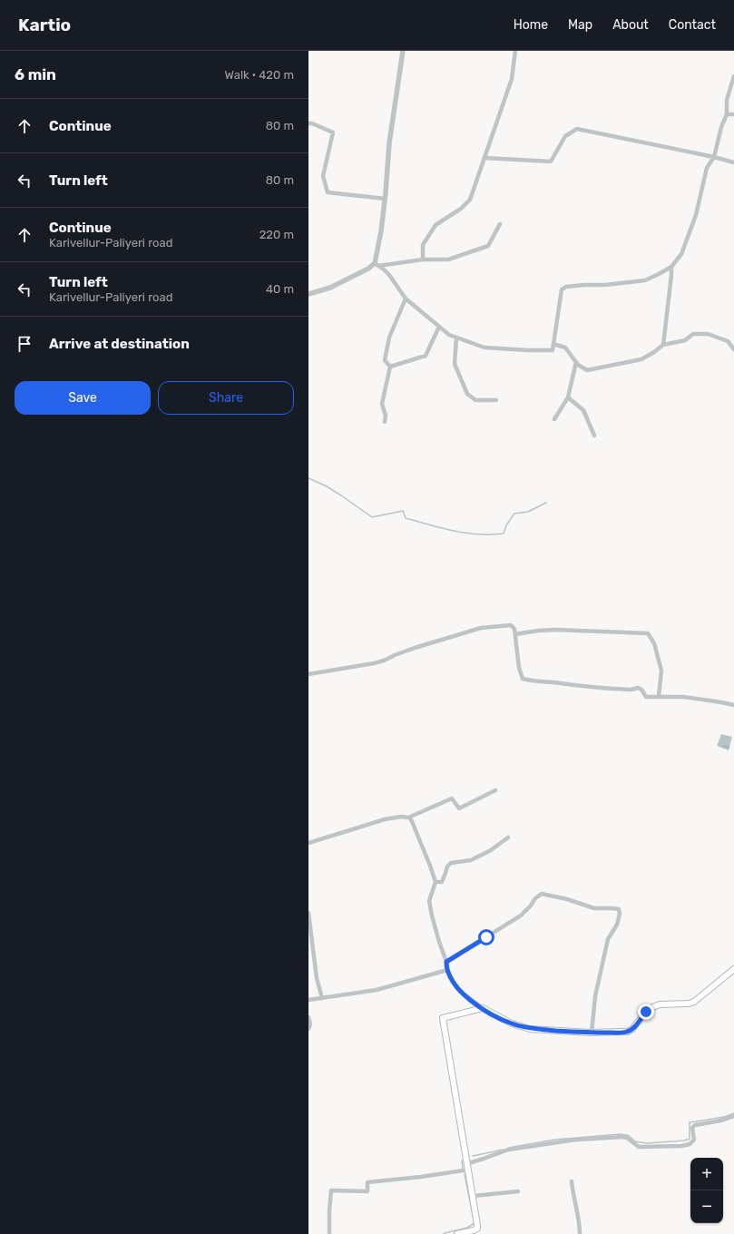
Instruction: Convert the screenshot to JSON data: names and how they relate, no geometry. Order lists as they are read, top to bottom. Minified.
{"page":{"header":"Kartio","nav":["Home","Map","About","Contact"],"heading":["6 min","Walk · 420 m"],"list":[["Continue","80 m"],["Turn left","80 m"],["Continue","Karivellur-Paliyeri road","220 m"],["Turn left","Karivellur-Paliyeri road","40 m"],"Arrive at destination"],"buttons":["Save","Share"],"map_buttons":["+","−"]}}
